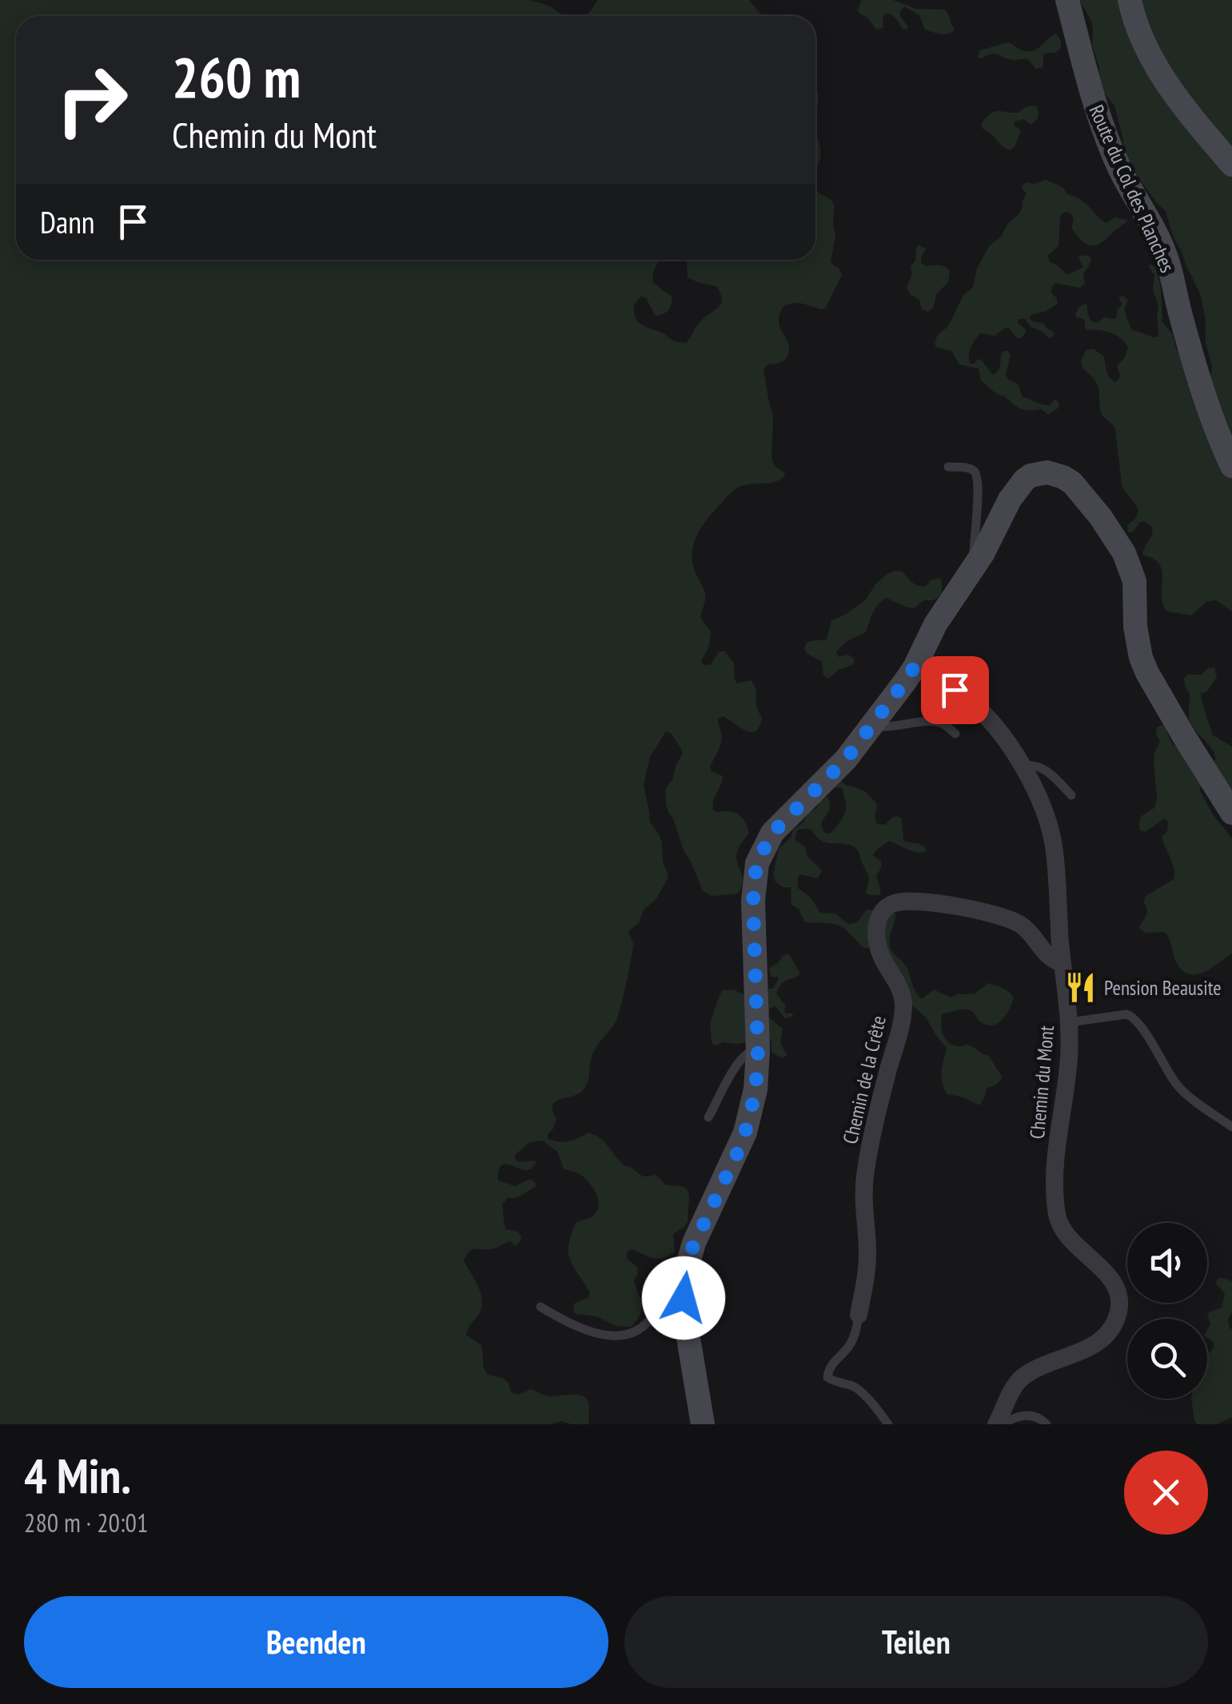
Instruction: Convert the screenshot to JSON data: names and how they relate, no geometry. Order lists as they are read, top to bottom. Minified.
{"streets":{"street":["Route du Col des Planches","Chemin de la Crête","Chemin du Mont"]},"crossings":[["Chemin de la Crête","Chemin du Mont"]],"places":{"restaurant":["Pension Beausite"]},"page":{"turn":["260 m","Chemin du Mont"],"then":"Dann","heading":["4 Min.","280 m · 20:01"],"buttons":["Beenden","Teilen"]}}
